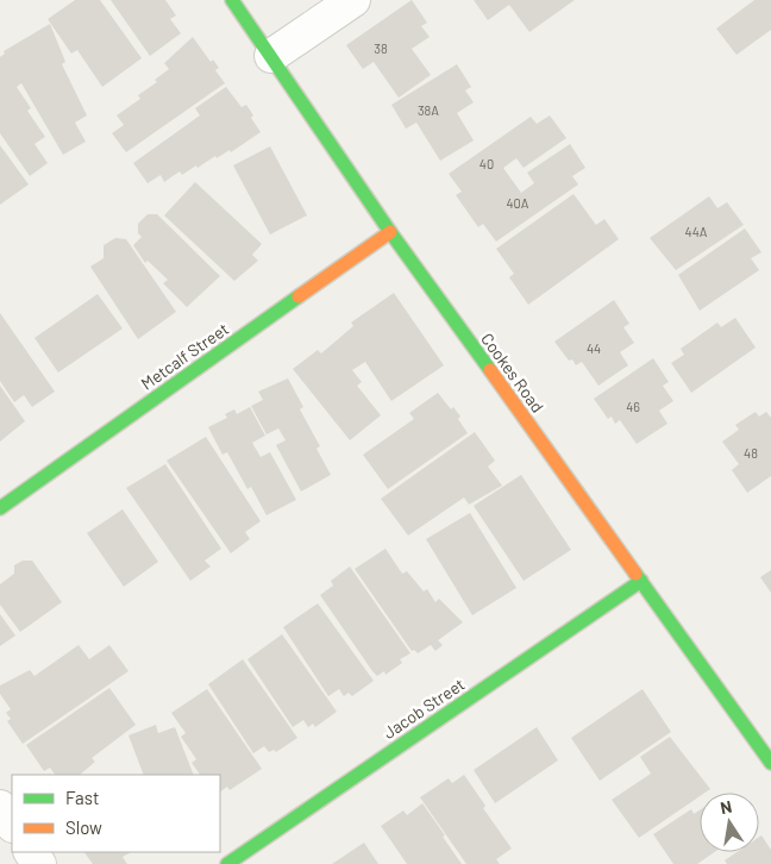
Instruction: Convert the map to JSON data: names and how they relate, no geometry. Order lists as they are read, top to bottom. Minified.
{"streets":{"street":["Metcalf Street","Cookes Road","Jacob Street"]},"crossings":[["Metcalf Street","Cookes Road"],["Cookes Road","Jacob Street"]],"house_numbers":["38","38A","40","40A","44A","44","46","48"],"legend":["Fast","Slow"],"north":"top"}
